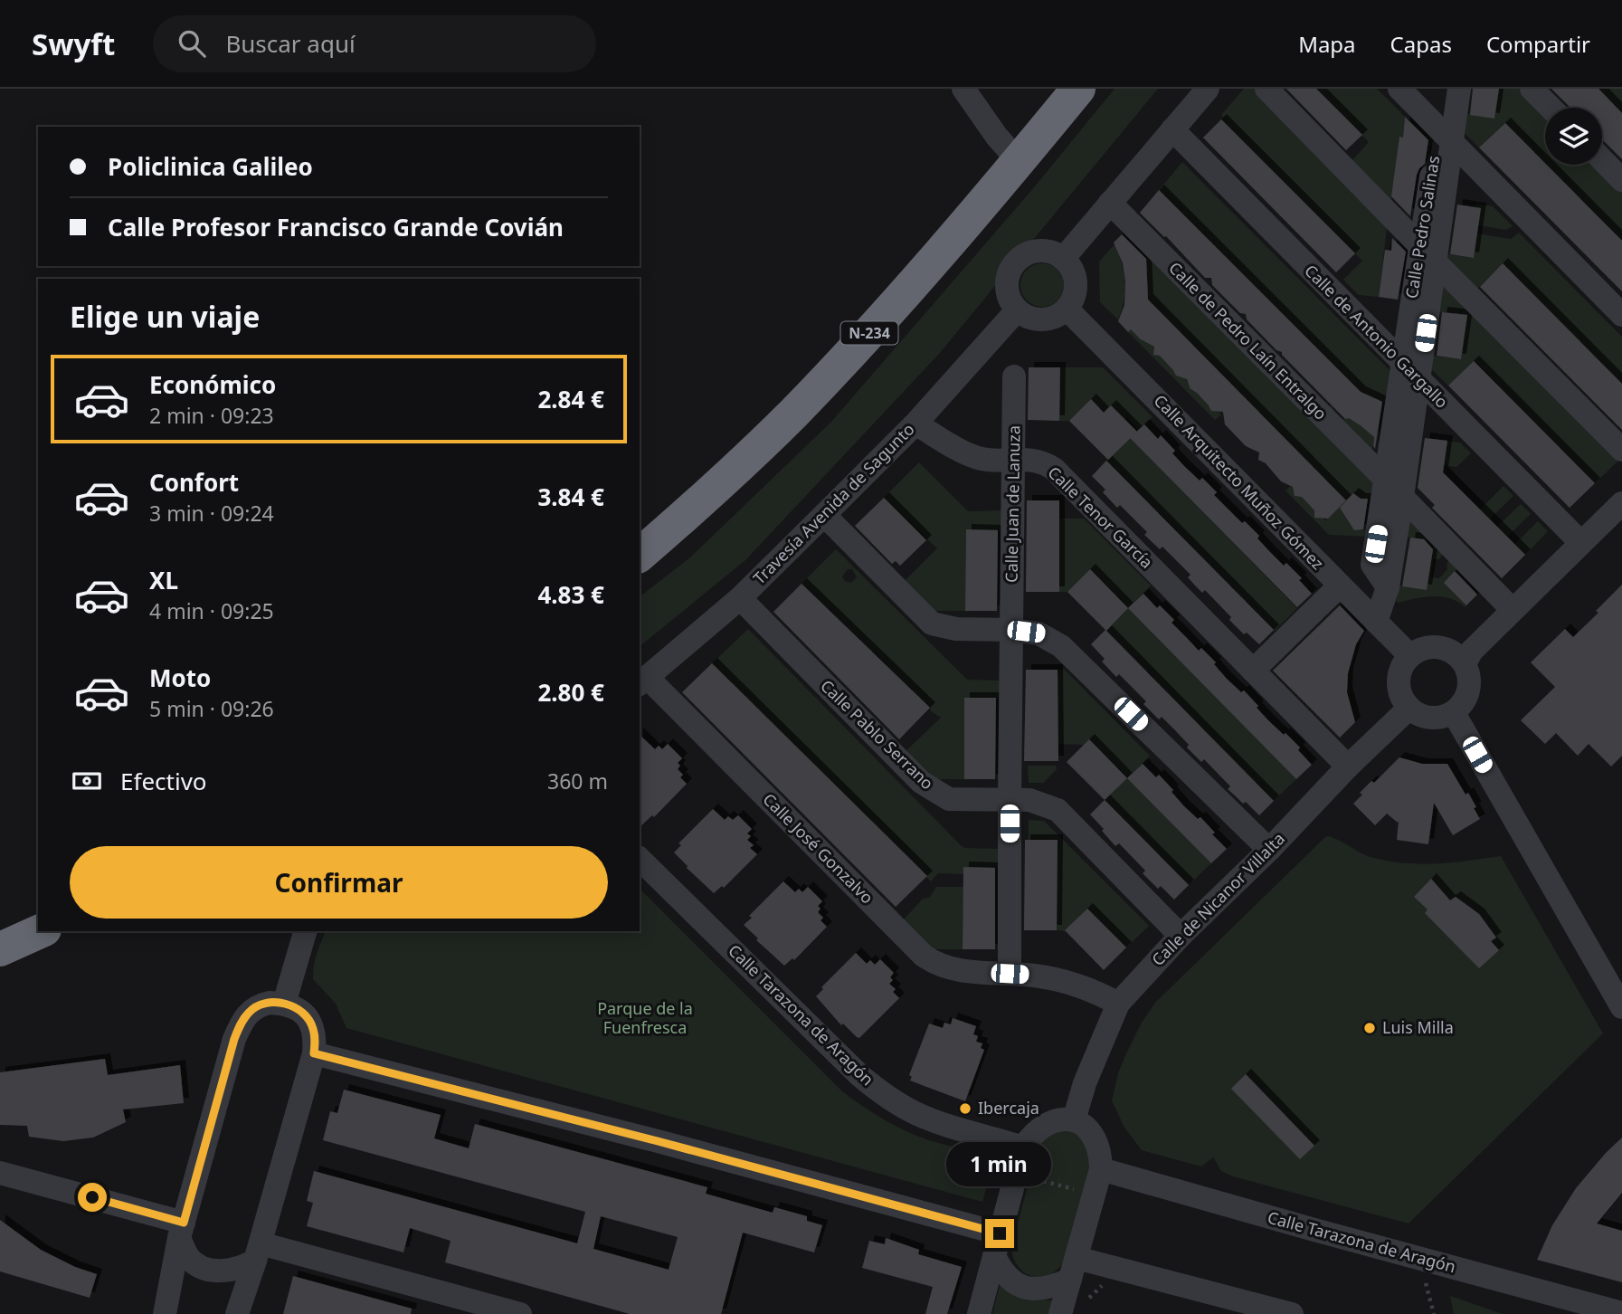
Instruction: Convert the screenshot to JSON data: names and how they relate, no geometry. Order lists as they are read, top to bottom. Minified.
{"streets":{"highway":["N-234"],"street":["Calle Pedro Salinas","Calle de Antonio Gargallo","Calle de Pedro Laín Entralgo","Calle Arquitecto Muñoz Gómez","Travesía Avenida de Sagunto","Calle Juan de Lanuza","Calle Tenor García","Calle Pablo Serrano","Calle José Gonzalvo","Calle de Nicanor Villalta","Calle Tarazona de Aragón"]},"crossings":[["Calle Pedro Salinas","Calle de Antonio Gargallo"],["Calle Pedro Salinas","Calle de Pedro Laín Entralgo"],["Calle Pedro Salinas","Calle Arquitecto Muñoz Gómez"],["Calle Arquitecto Muñoz Gómez","Travesía Avenida de Sagunto"],["Calle Arquitecto Muñoz Gómez","Calle de Nicanor Villalta"],["Travesía Avenida de Sagunto","Calle Tenor García"],["Travesía Avenida de Sagunto","Calle Pablo Serrano"],["Travesía Avenida de Sagunto","Calle José Gonzalvo"],["Calle Juan de Lanuza","Calle Tenor García"],["Calle Juan de Lanuza","Calle Pablo Serrano"],["Calle Juan de Lanuza","Calle José Gonzalvo"],["Calle Tenor García","Calle de Nicanor Villalta"],["Calle Pablo Serrano","Calle de Nicanor Villalta"],["Calle José Gonzalvo","Calle de Nicanor Villalta"]],"parks":["Parque de la Fuenfresca"],"places":["Luis Milla","Ibercaja"],"page":{"header":"Swyft","search":"Buscar aquí","nav":["Mapa","Capas","Compartir"],"banner":["Policlinica Galileo","Calle Profesor Francisco Grande Covián"],"heading":"Elige un viaje","list":[{"name":"Económico","note":"2 min · 09:23","value":"2.84 €"},{"name":"Confort","note":"3 min · 09:24","value":"3.84 €"},{"name":"XL","note":"4 min · 09:25","value":"4.83 €"},{"name":"Moto","note":"5 min · 09:26","value":"2.80 €"}],"pay":["Efectivo","360 m"],"buttons":"Confirmar","bubble":"1 min"}}
